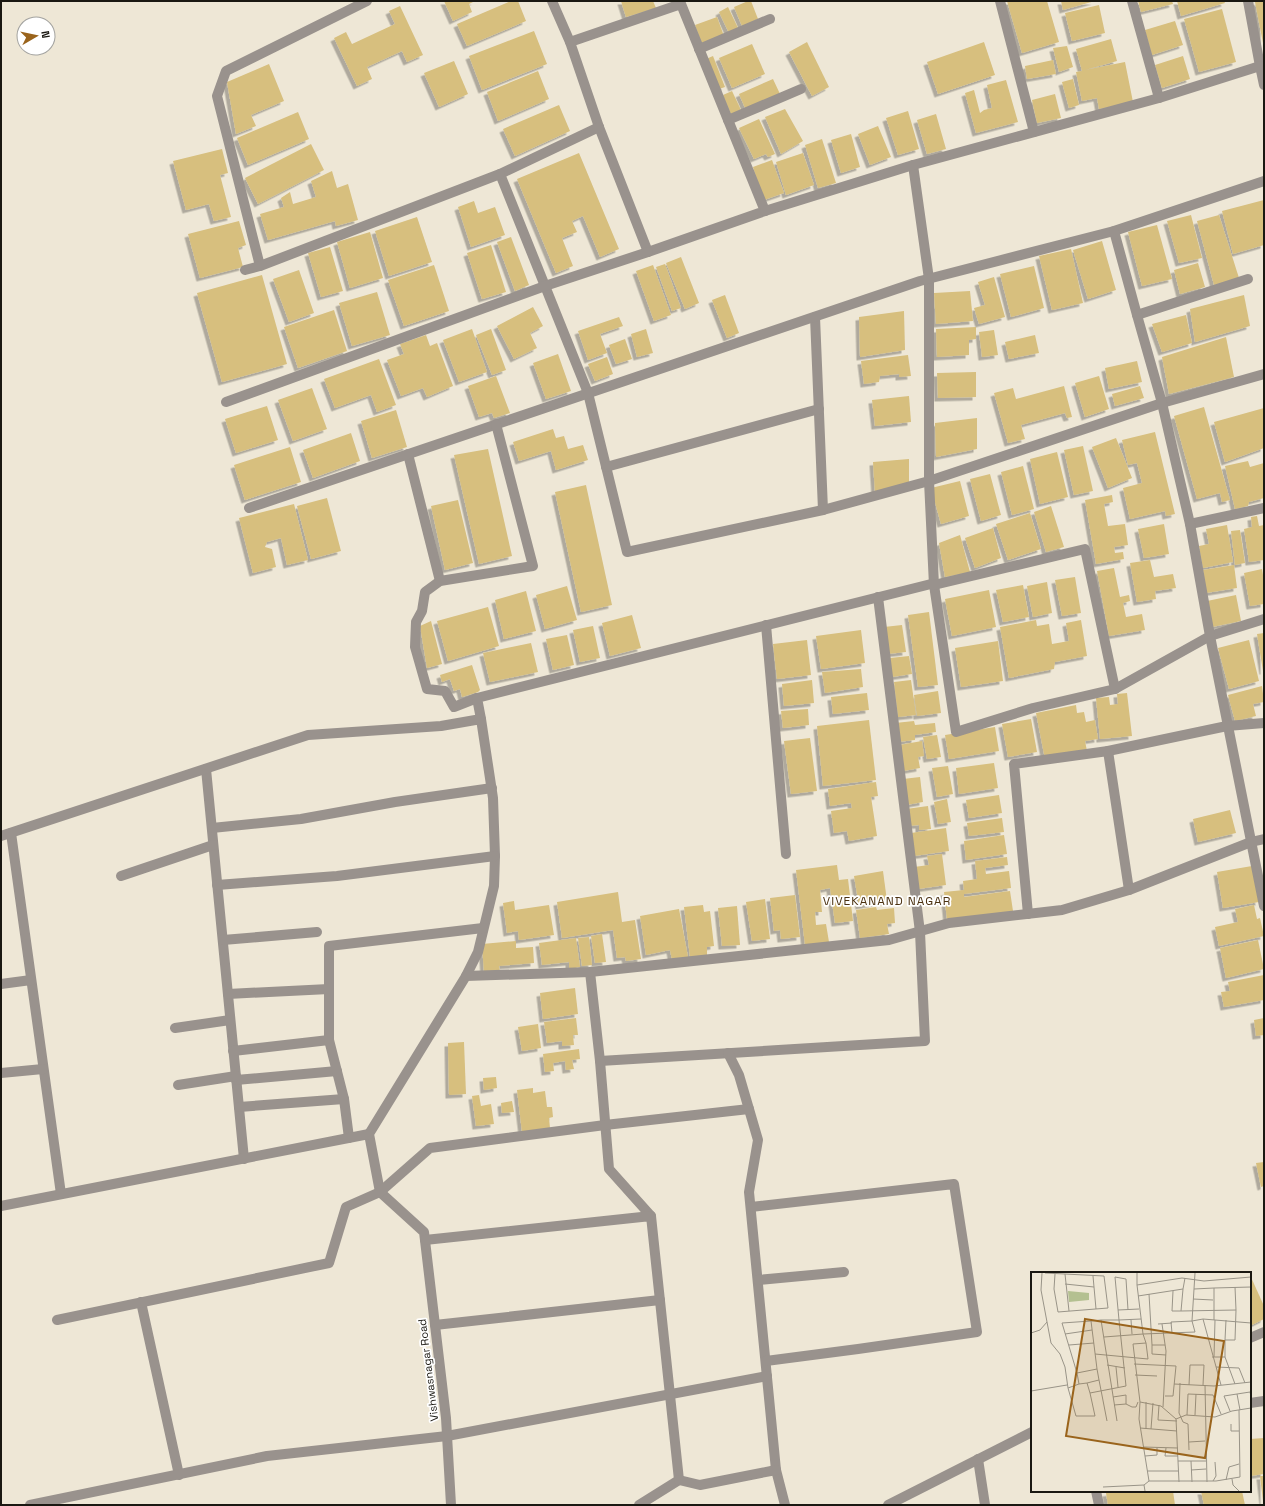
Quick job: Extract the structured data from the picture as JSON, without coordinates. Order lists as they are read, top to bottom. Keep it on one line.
{"streets":{"street":["Vishwasnagar Road"]},"districts":["VIVEKANAND NAGAR"],"north":"right"}
